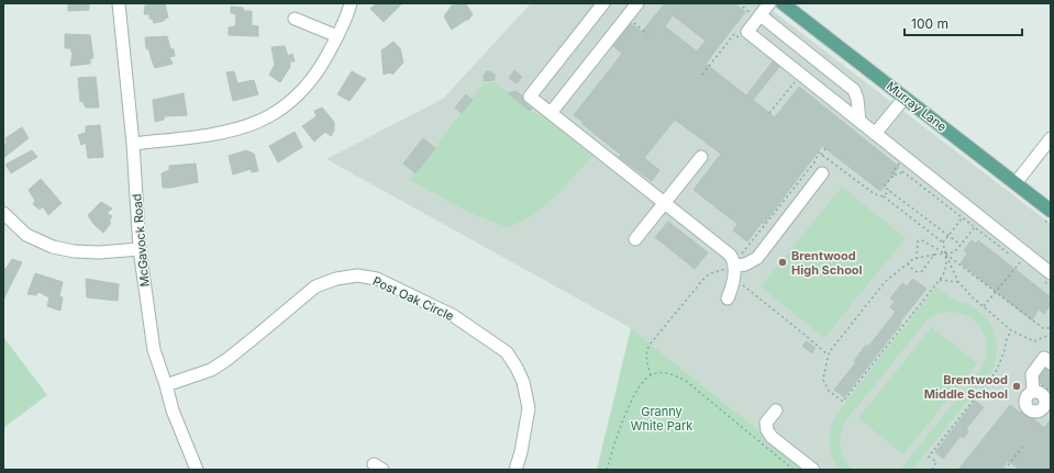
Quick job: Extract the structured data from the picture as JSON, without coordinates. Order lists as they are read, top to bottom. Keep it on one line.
{"streets":{"main road":["Murray Lane"],"street":["McGavock Road","Post Oak Circle"]},"crossings":[["McGavock Road","Post Oak Circle"]],"parks":["Granny White Park"],"places":["Brentwood High School","Brentwood Middle School"],"scale_bar":"100 m"}
